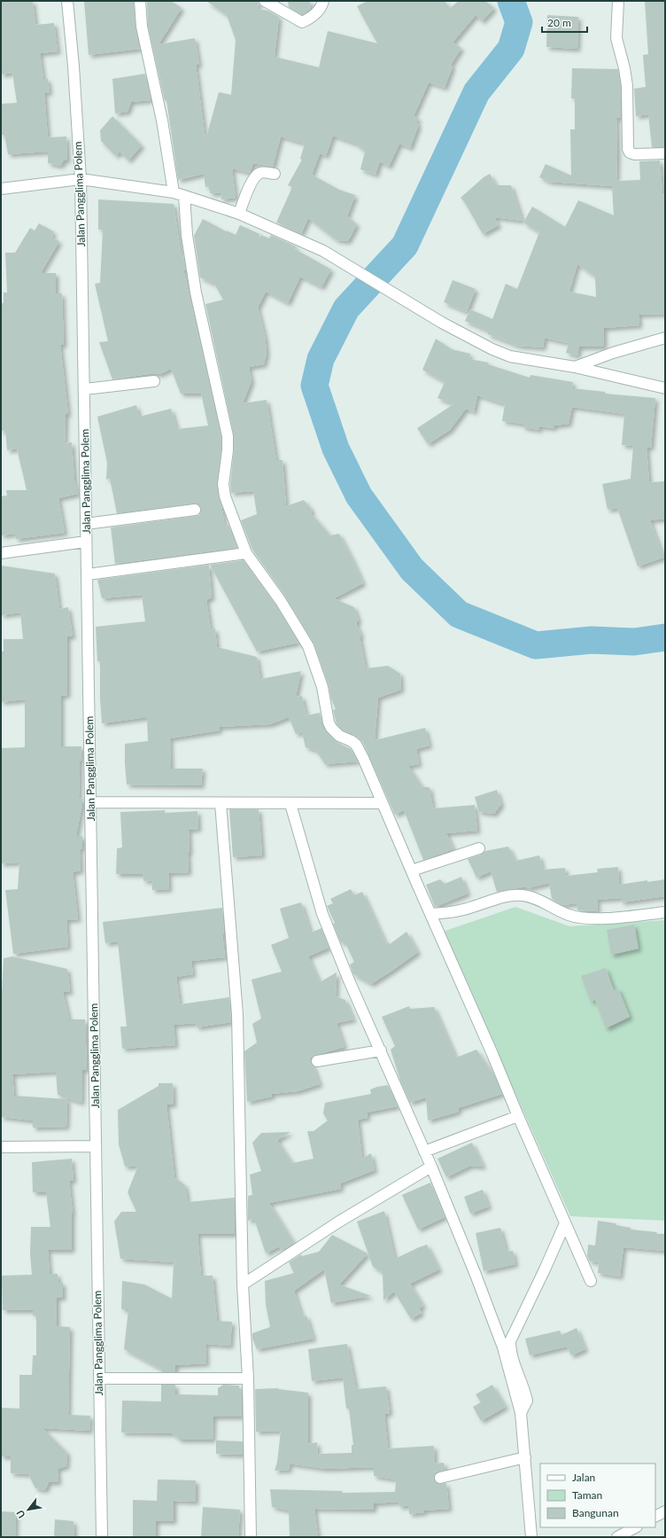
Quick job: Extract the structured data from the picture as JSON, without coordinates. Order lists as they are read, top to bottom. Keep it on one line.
{"streets":{"street":["Jalan Pangglima Polem"]},"legend":["Jalan","Taman","Bangunan"],"scale_bar":"20 m","north":"bottom left"}
